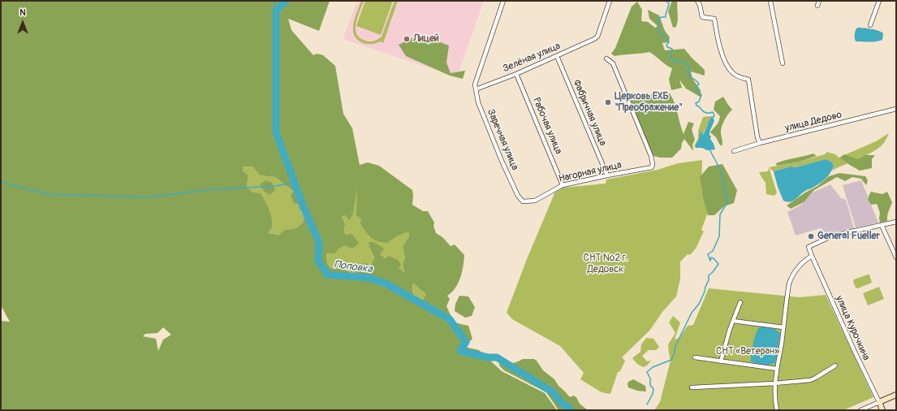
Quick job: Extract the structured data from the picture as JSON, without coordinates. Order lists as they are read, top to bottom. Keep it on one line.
{"streets":{"street":["Зелёная улица","Фабричная улица","улица Дедово","Рабочая улица","Заречная улица","Нагорная улица","улица Курочкина"]},"crossings":[["Зелёная улица","Фабричная улица"],["Зелёная улица","Рабочая улица"],["Зелёная улица","Заречная улица"],["Фабричная улица","Нагорная улица"],["Рабочая улица","Нагорная улица"],["Заречная улица","Нагорная улица"]],"water":["Поповка"],"parks":["СНТ №2 г. Дедовск","СНТ «Ветеран»"],"places":["Лицей","Церковь ЕХБ \"Преображение\"","General Fueller"],"north":"top"}
